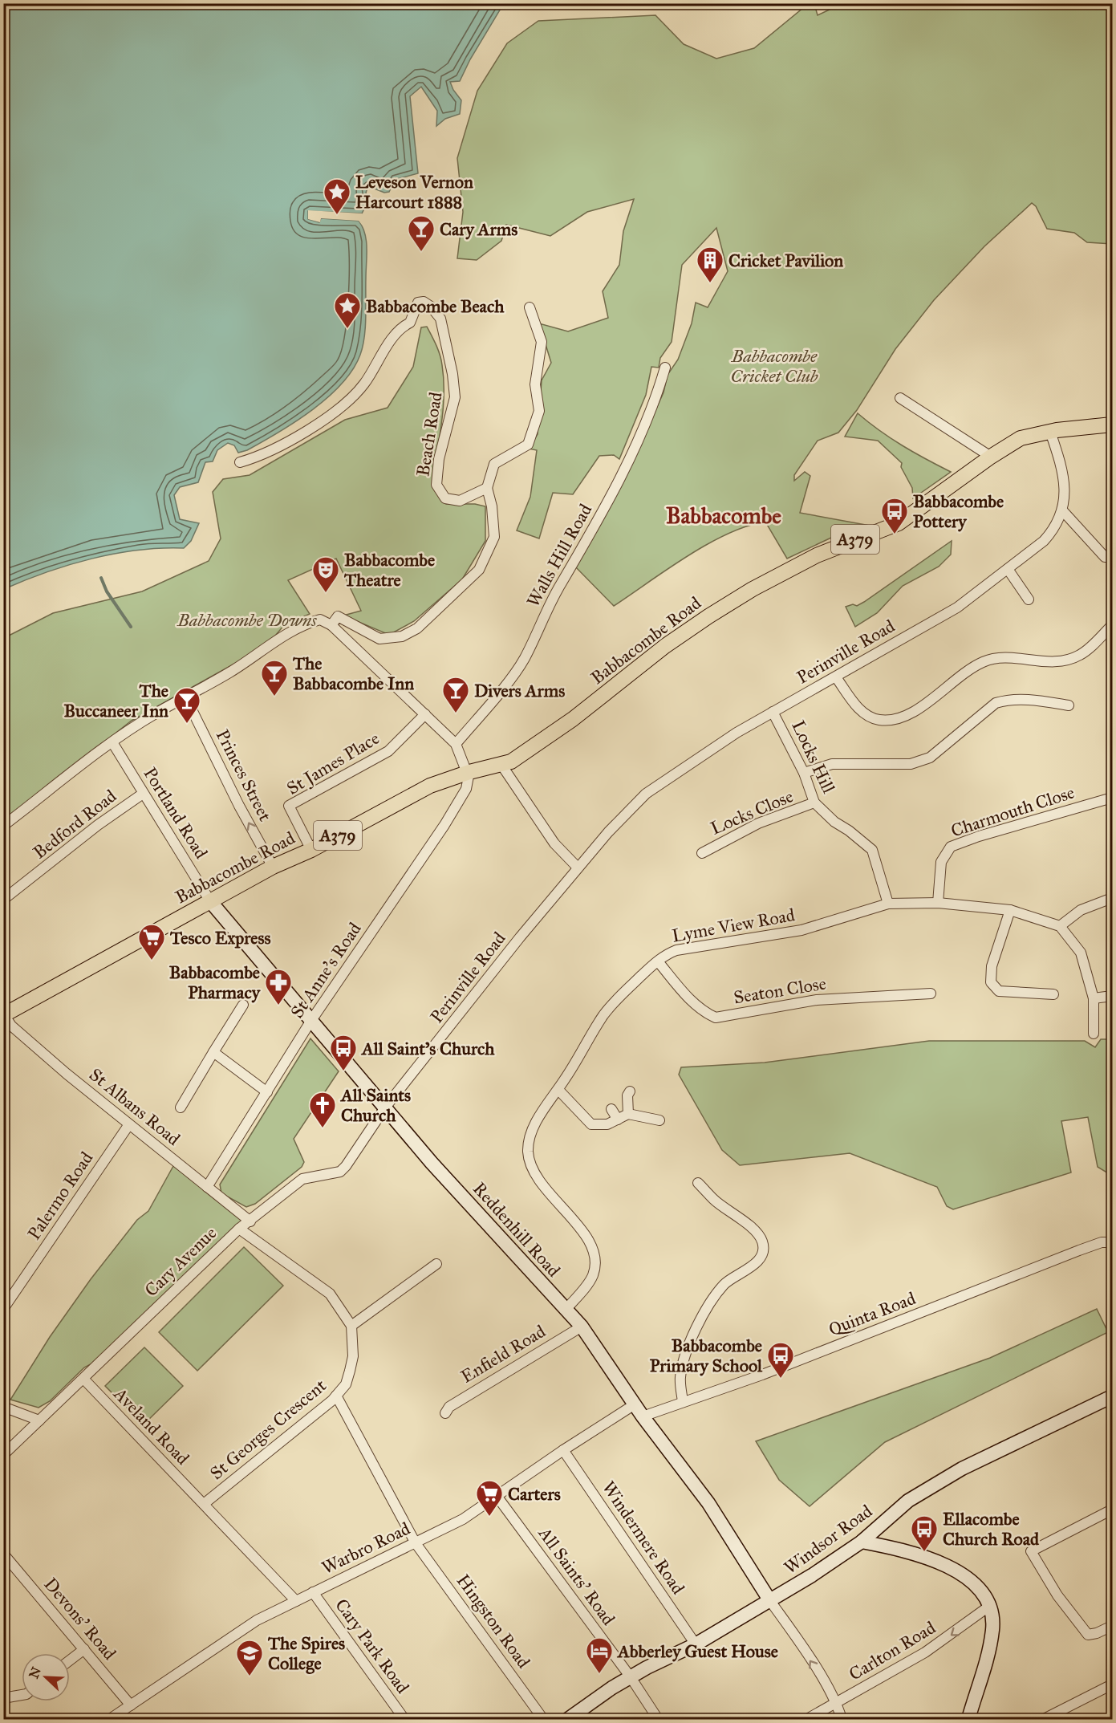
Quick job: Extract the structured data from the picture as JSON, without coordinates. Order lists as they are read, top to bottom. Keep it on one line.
{"streets":{"main road":["A379","Babbacombe Road"],"street":["Beach Road","Walls Hill Road","Perinville Road","Locks Hill","St James Place","Princes Street","Charmouth Close","Locks Close","Portland Road","Bedford Road","Lyme View Road","St Anne's Road","Seaton Close","St Albans Road","Palermo Road","Reddenhill Road","Cary Avenue","Quinta Road","Enfield Road","Aveland Road","St Georges Crescent","Windermere Road","Windsor Road","Warbro Road","All Saints' Road","Devons' Road","Hingston Road","Cary Park Road","Carlton Road"]},"crossings":[["Babbacombe Road","Perinville Road"],["Babbacombe Road","St James Place"],["Babbacombe Road","Princes Street"],["Babbacombe Road","Portland Road"],["Babbacombe Road","St Anne's Road"],["Babbacombe Road","St Albans Road"],["Babbacombe Road","Reddenhill Road"],["Perinville Road","Locks Hill"],["Perinville Road","Reddenhill Road"],["Perinville Road","Cary Avenue"],["Locks Hill","Locks Close"],["Locks Hill","Lyme View Road"],["Charmouth Close","Lyme View Road"],["Portland Road","Bedford Road"],["Portland Road","Reddenhill Road"],["Lyme View Road","Seaton Close"],["Lyme View Road","Reddenhill Road"],["St Anne's Road","St Albans Road"],["St Anne's Road","Reddenhill Road"],["St Albans Road","Palermo Road"],["St Albans Road","Cary Avenue"],["Reddenhill Road","Cary Avenue"],["Reddenhill Road","Quinta Road"],["Reddenhill Road","Enfield Road"],["Reddenhill Road","Windsor Road"],["Reddenhill Road","Warbro Road"],["Cary Avenue","Aveland Road"],["Aveland Road","St Georges Crescent"],["Aveland Road","Warbro Road"],["St Georges Crescent","Hingston Road"],["Windermere Road","Windsor Road"],["Windermere Road","Warbro Road"],["Windsor Road","All Saints' Road"],["Warbro Road","All Saints' Road"],["Warbro Road","Devons' Road"],["Warbro Road","Hingston Road"],["Warbro Road","Cary Park Road"]],"one_way":["Princes Street","Carlton Road"],"districts":["Babbacombe"],"parks":["Babbacombe Cricket Club","Babbacombe Downs"],"places":{"place":["Leveson Vernon Harcourt 1888","Babbacombe Beach"],"bar":["Cary Arms","The Babbacombe Inn","Divers Arms","The Buccaneer Inn"],"building":["Cricket Pavilion"],"bus stop":["Babbacombe Pottery","All Saint's Church","Babbacombe Primary School","Ellacombe Church Road"],"theatre":["Babbacombe Theatre"],"supermarket":["Tesco Express","Carters"],"pharmacy":["Babbacombe Pharmacy"],"church":["All Saints Church"],"hotel":["Abberley Guest House"],"school or university":["The Spires College"]},"north":"top left"}
